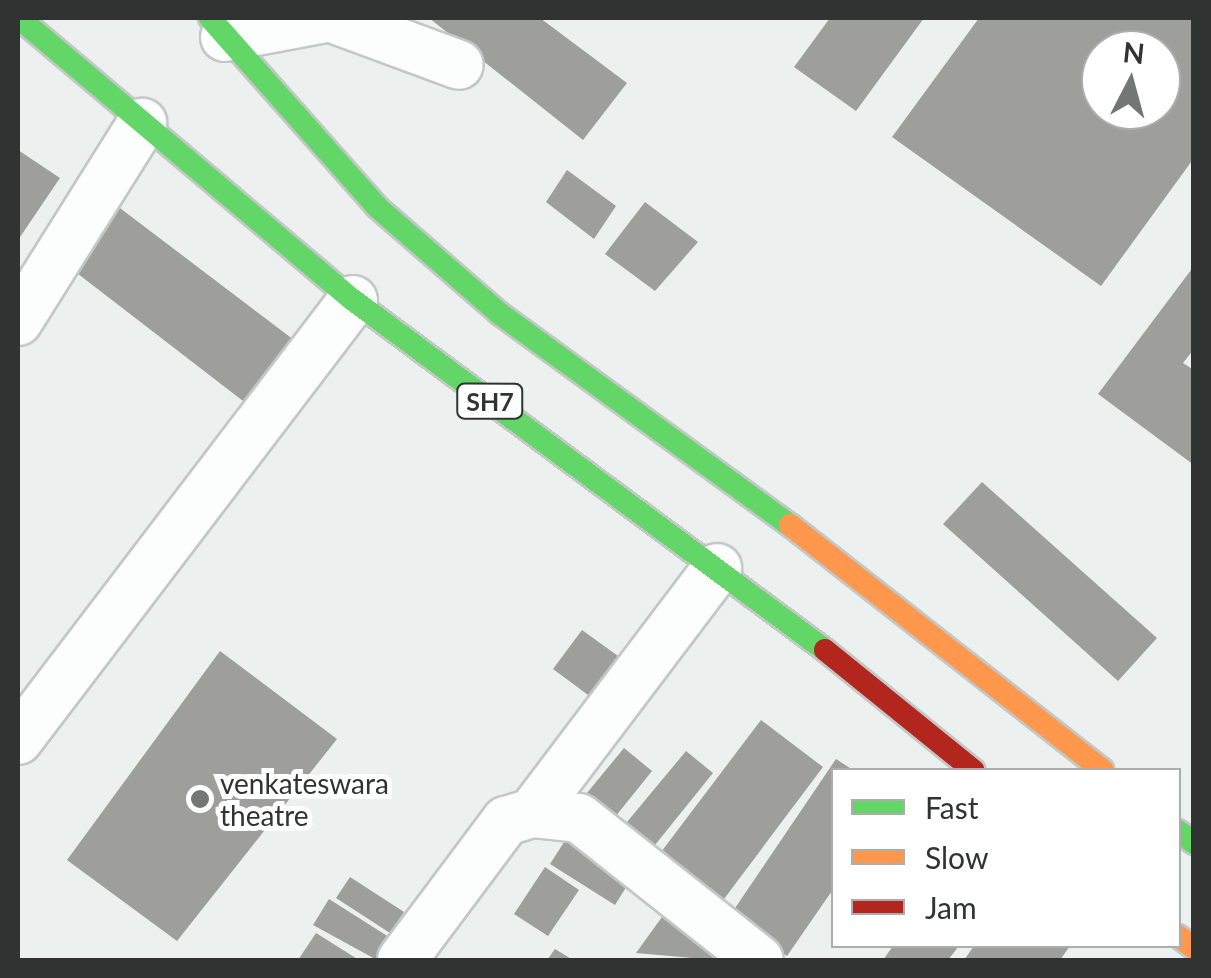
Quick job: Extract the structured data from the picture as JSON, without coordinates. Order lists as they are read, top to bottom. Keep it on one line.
{"streets":{"main road":["SH7"]},"places":["venkateswara theatre"],"legend":["Fast","Slow","Jam"],"north":"top"}
